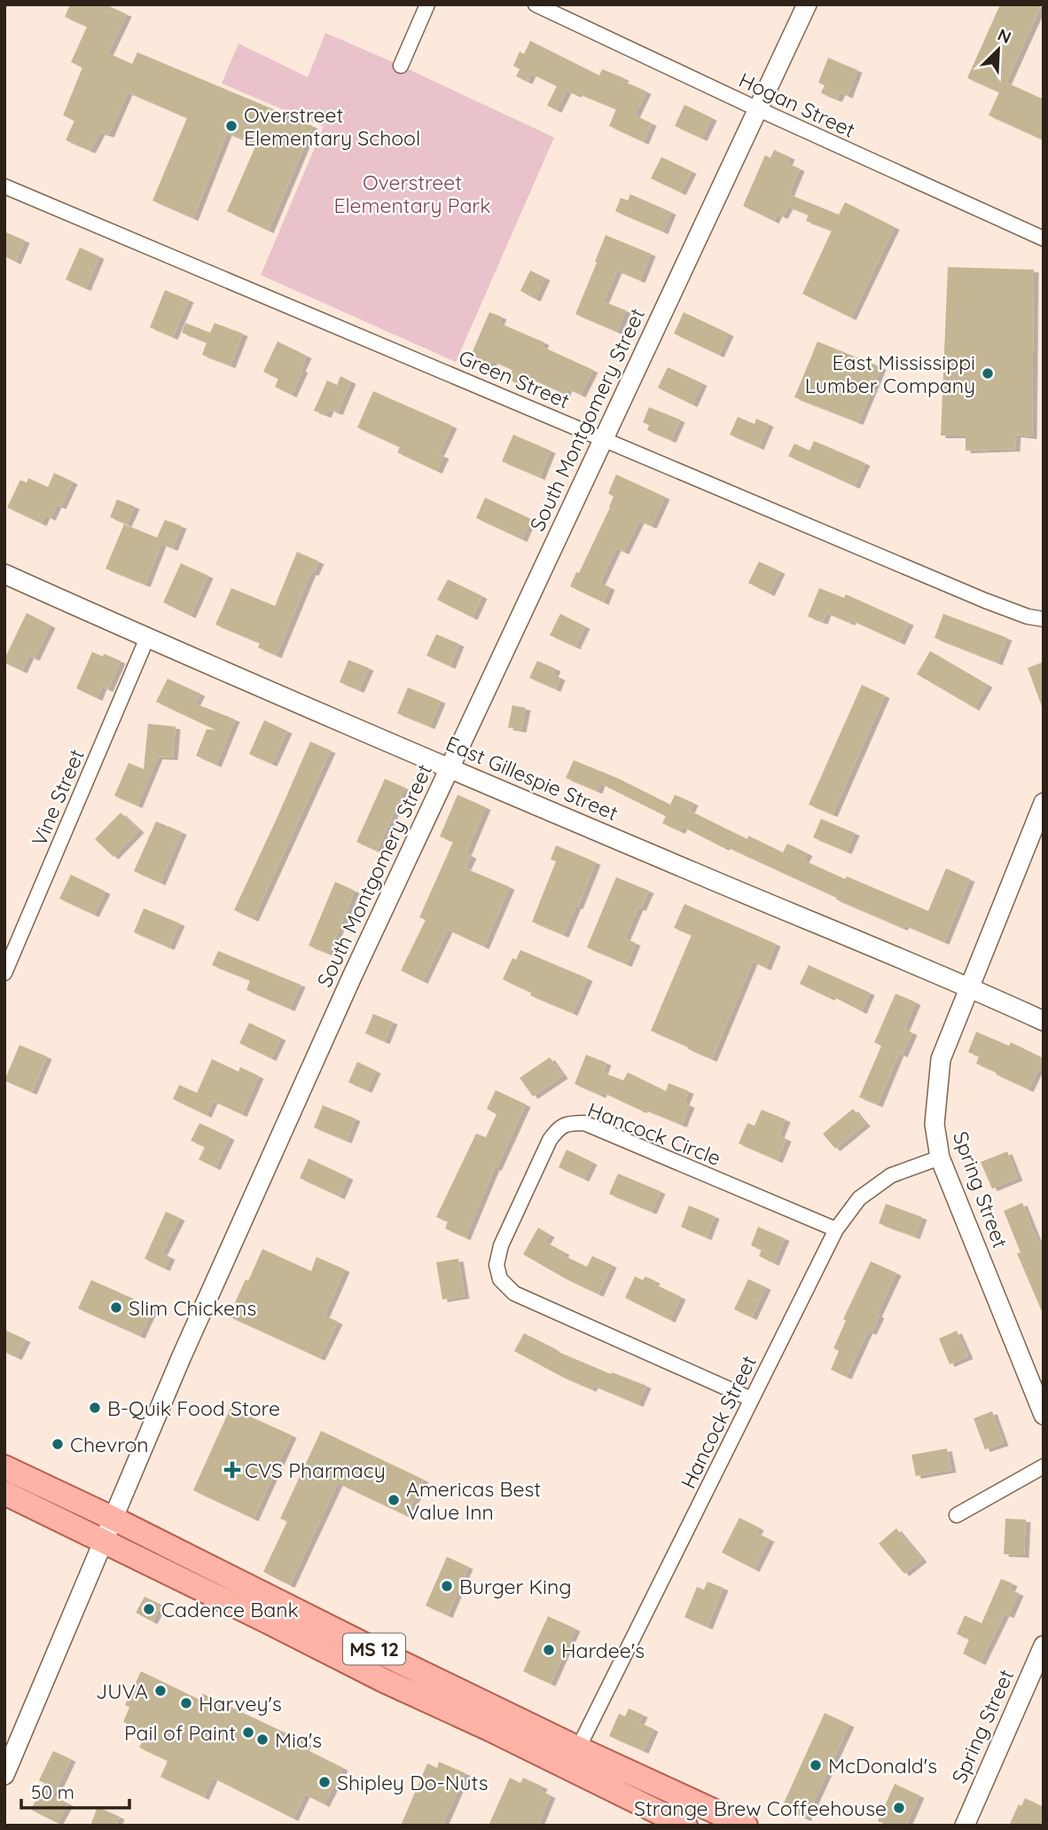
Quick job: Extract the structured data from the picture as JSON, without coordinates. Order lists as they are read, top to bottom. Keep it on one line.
{"streets":{"main road":["MS 12"],"street":["Hogan Street","Green Street","South Montgomery Street","East Gillespie Street","Vine Street","Hancock Circle","Spring Street","Hancock Street"]},"crossings":[["Hogan Street","South Montgomery Street"],["Green Street","South Montgomery Street"],["South Montgomery Street","East Gillespie Street"],["South Montgomery Street","MS 12"],["East Gillespie Street","Vine Street"],["East Gillespie Street","Spring Street"],["Hancock Circle","Hancock Street"],["Spring Street","Hancock Street"],["Hancock Street","MS 12"]],"parks":["Overstreet Elementary Park"],"places":{"other":["Overstreet Elementary School","East Mississippi Lumber Company","Slim Chickens","B-Quik Food Store","Chevron","Americas Best Value Inn","Burger King","Cadence Bank","Hardee's","JUVA","Harvey's","Pail of Paint","Mia's","McDonald's","Shipley Do-Nuts","Strange Brew Coffeehouse"],"health":["CVS Pharmacy"]},"scale_bar":"50 m","north":"top right"}
